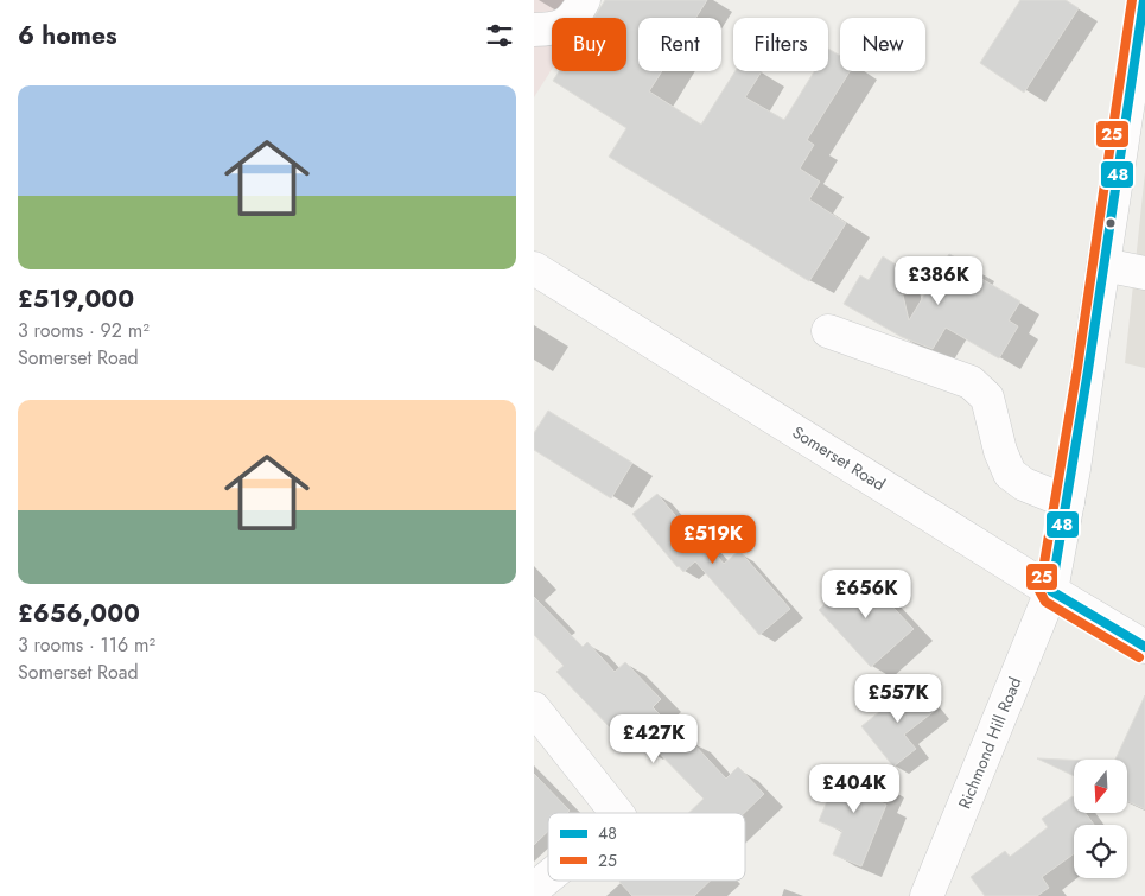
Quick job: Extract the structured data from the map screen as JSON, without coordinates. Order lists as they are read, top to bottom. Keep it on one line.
{"streets":{"street":["Somerset Road","Richmond Hill Road"]},"crossings":[["Somerset Road","Richmond Hill Road"]],"lines":["transit line 48","transit line 25"],"legend":["48","25"],"north":"bottom","page":{"heading":"6 homes","chip":["Buy","Rent","Filters","New"],"list":[{"name":"£519,000","note":"3 rooms · 92 m² · Somerset Road"},{"name":"£656,000","note":"3 rooms · 116 m² · Somerset Road"}],"price":["£386K","£519K","£656K","£557K","£427K","£404K"]}}
